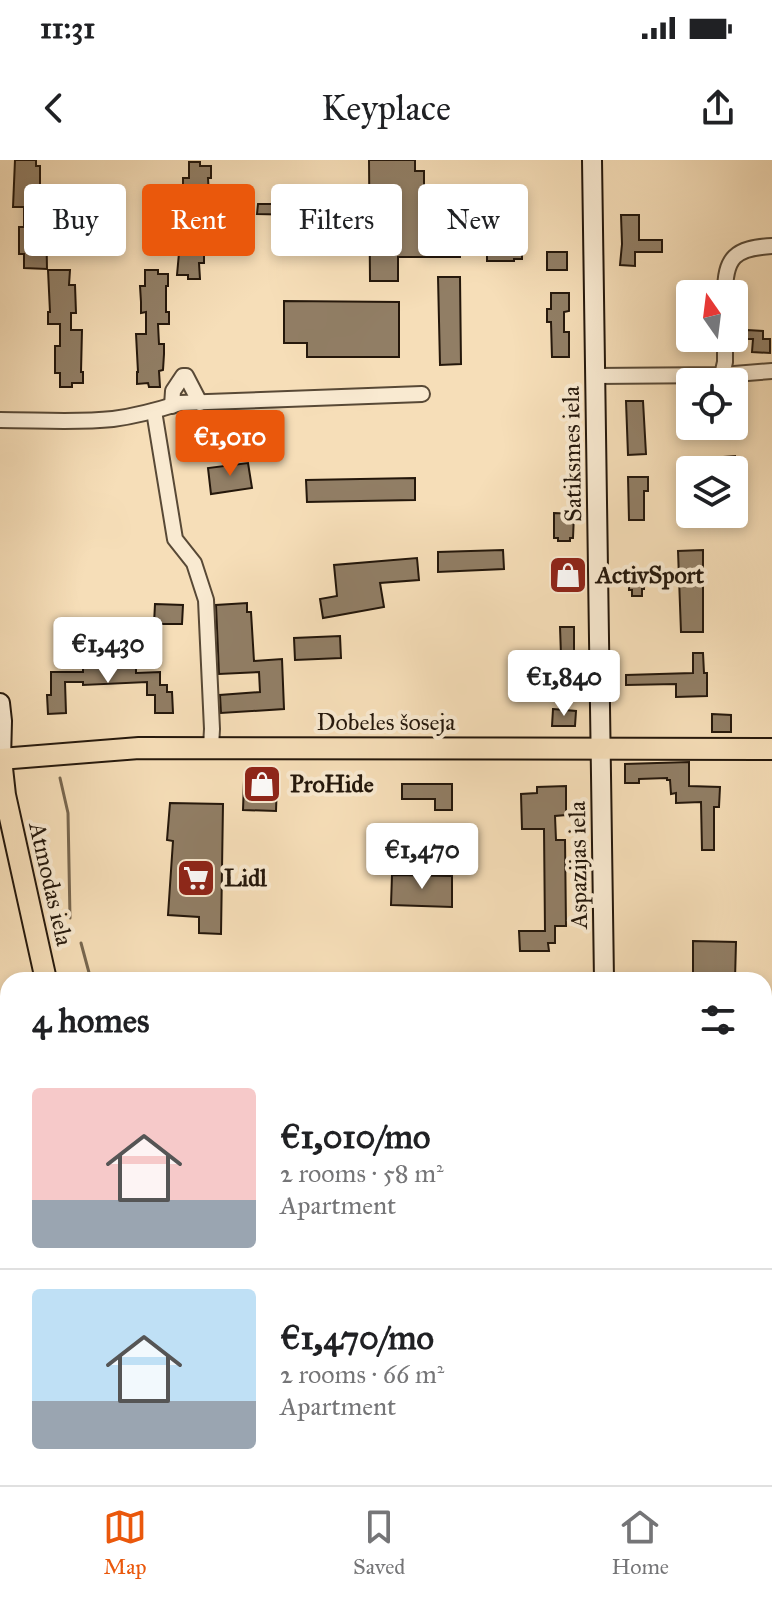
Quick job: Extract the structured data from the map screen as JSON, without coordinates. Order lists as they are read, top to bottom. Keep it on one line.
{"streets":{"main road":["Dobeles šoseja","Atmodas iela"],"street":["Satiksmes iela","Aspazijas iela"]},"crossings":[["Satiksmes iela","Dobeles šoseja"],["Satiksmes iela","Aspazijas iela"],["Dobeles šoseja","Aspazijas iela"],["Dobeles šoseja","Atmodas iela"]],"places":{"shop":["ActivSport","ProHide"],"supermarket":["Lidl"]},"north":"top","page":{"status":"11:31","header":"Keyplace","chip":["Buy","Rent","Filters","New"],"price":["€1,010","€1,430","€1,840","€1,470"],"heading":"4 homes","list":[{"name":"€1,010/mo","note":"2 rooms · 58 m² · Apartment"},{"name":"€1,470/mo","note":"2 rooms · 66 m² · Apartment"}],"tabs":["Map","Saved","Home"]}}
